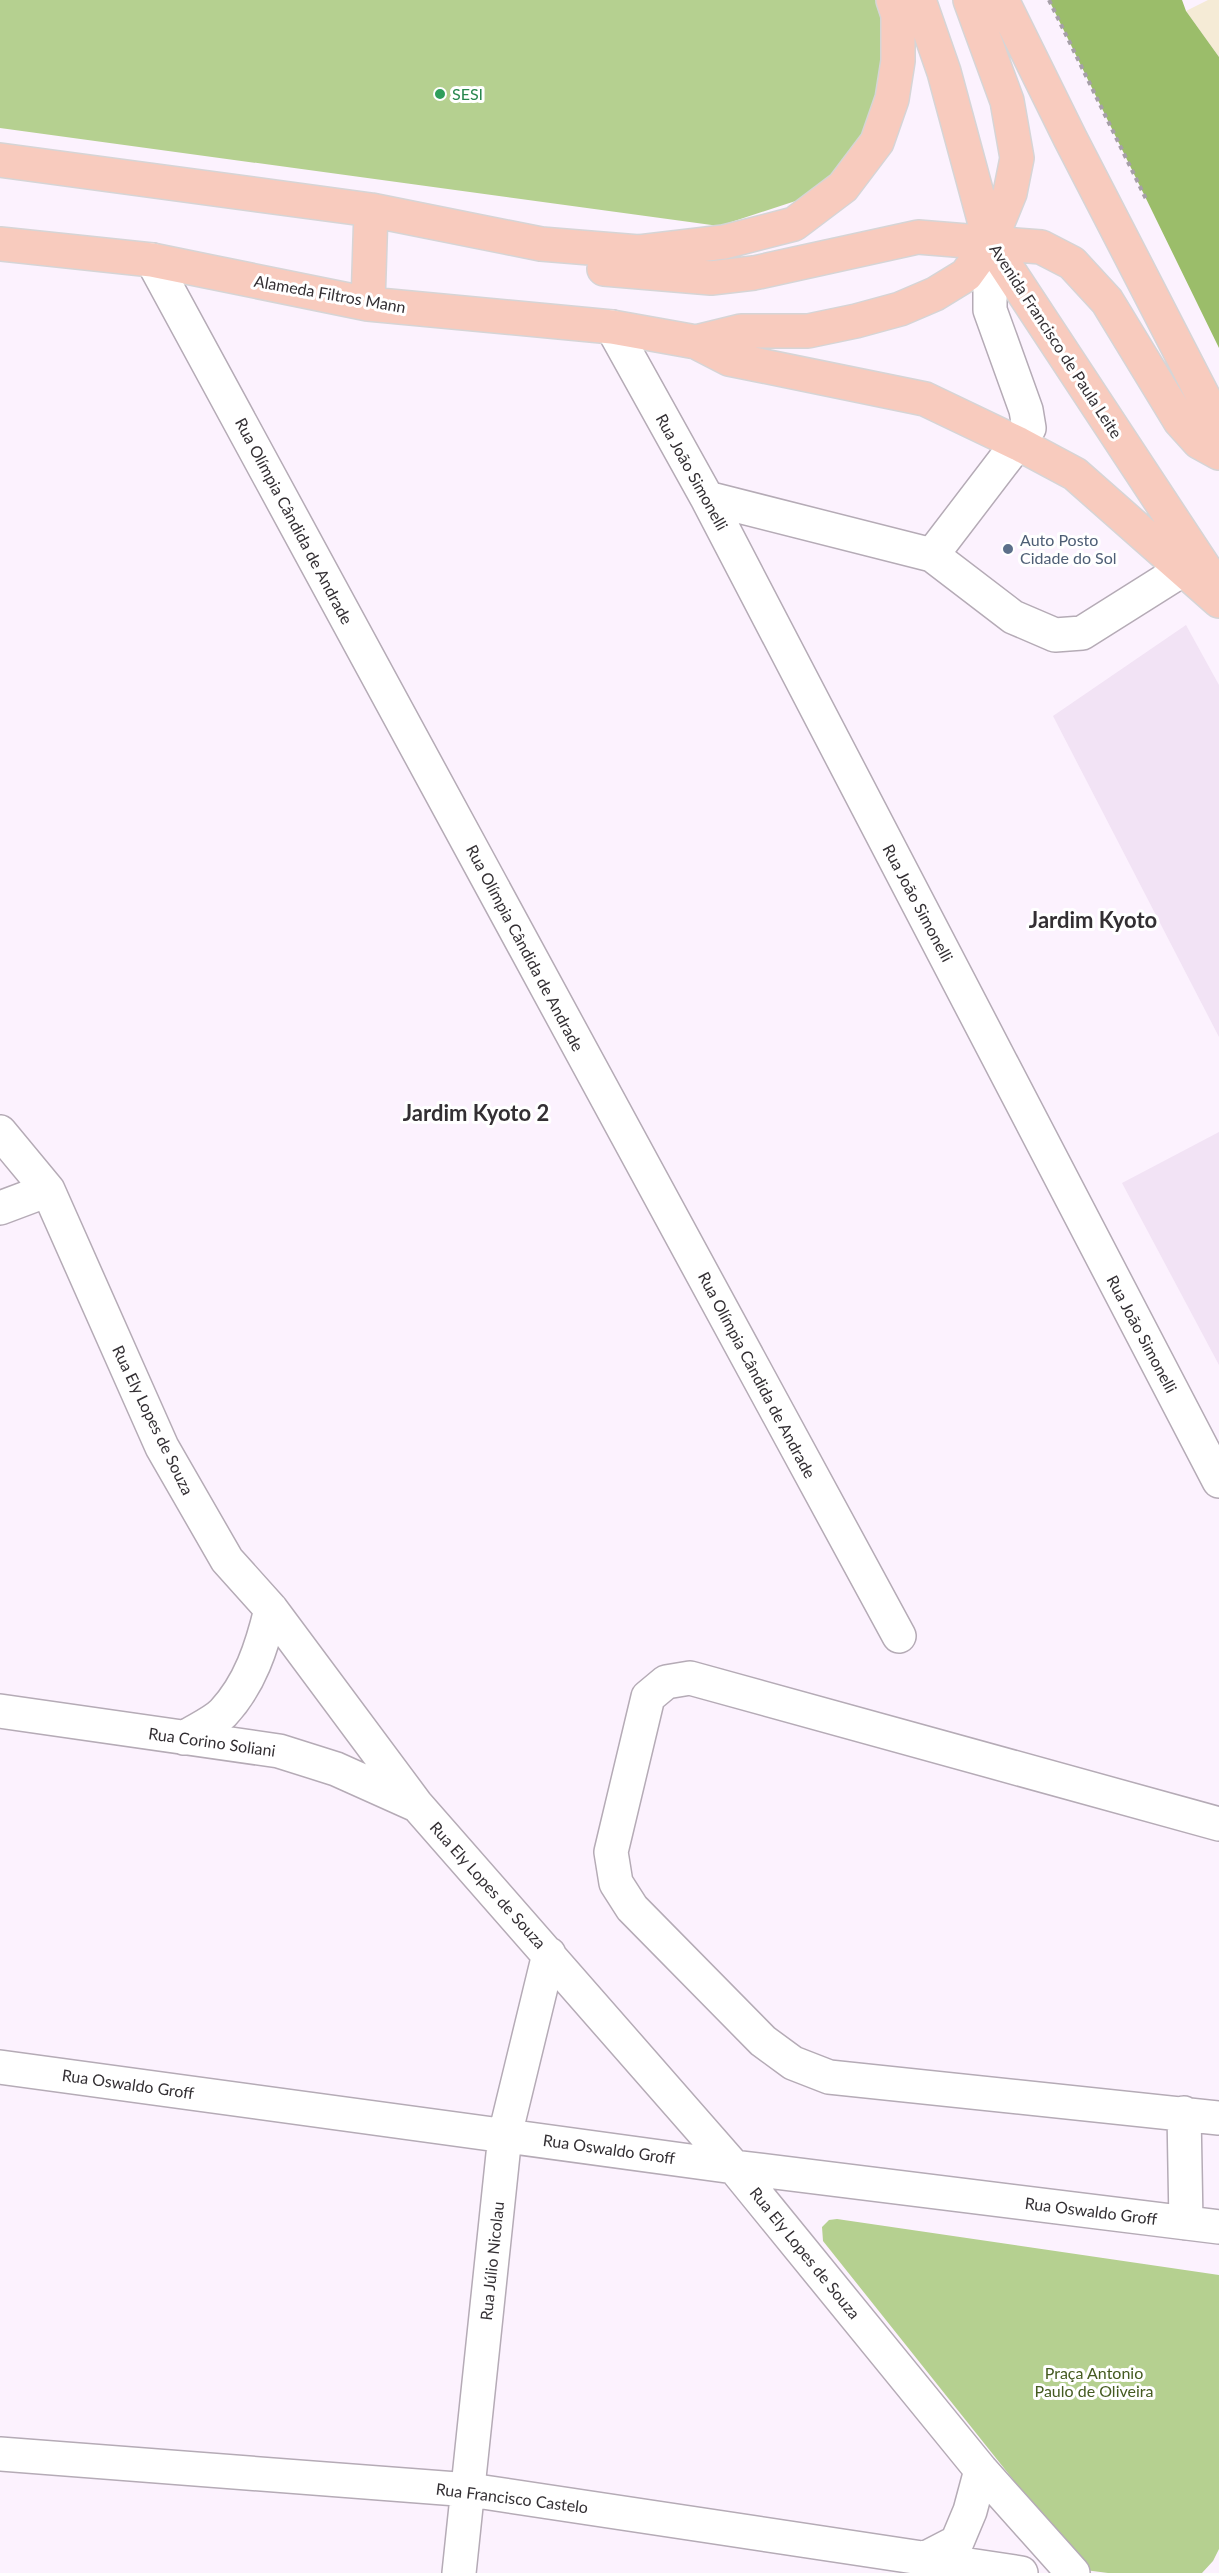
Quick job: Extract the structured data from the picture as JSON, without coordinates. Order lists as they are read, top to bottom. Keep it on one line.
{"streets":{"main road":["Alameda Filtros Mann","Avenida Francisco de Paula Leite"],"street":["Rua João Simonelli","Rua Olímpia Cândida de Andrade","Rua Ely Lopes de Souza","Rua Corino Soliani","Rua Oswaldo Groff","Rua Júlio Nicolau","Rua Francisco Castelo"]},"crossings":[["Alameda Filtros Mann","Rua João Simonelli"],["Alameda Filtros Mann","Rua Olímpia Cândida de Andrade"],["Rua Ely Lopes de Souza","Rua Corino Soliani"],["Rua Ely Lopes de Souza","Rua Oswaldo Groff"],["Rua Ely Lopes de Souza","Rua Júlio Nicolau"],["Rua Oswaldo Groff","Rua Júlio Nicolau"],["Rua Júlio Nicolau","Rua Francisco Castelo"]],"districts":["Jardim Kyoto","Jardim Kyoto 2"],"parks":["Praça Antonio Paulo de Oliveira"],"places":["SESI","Auto Posto Cidade do Sol"]}
